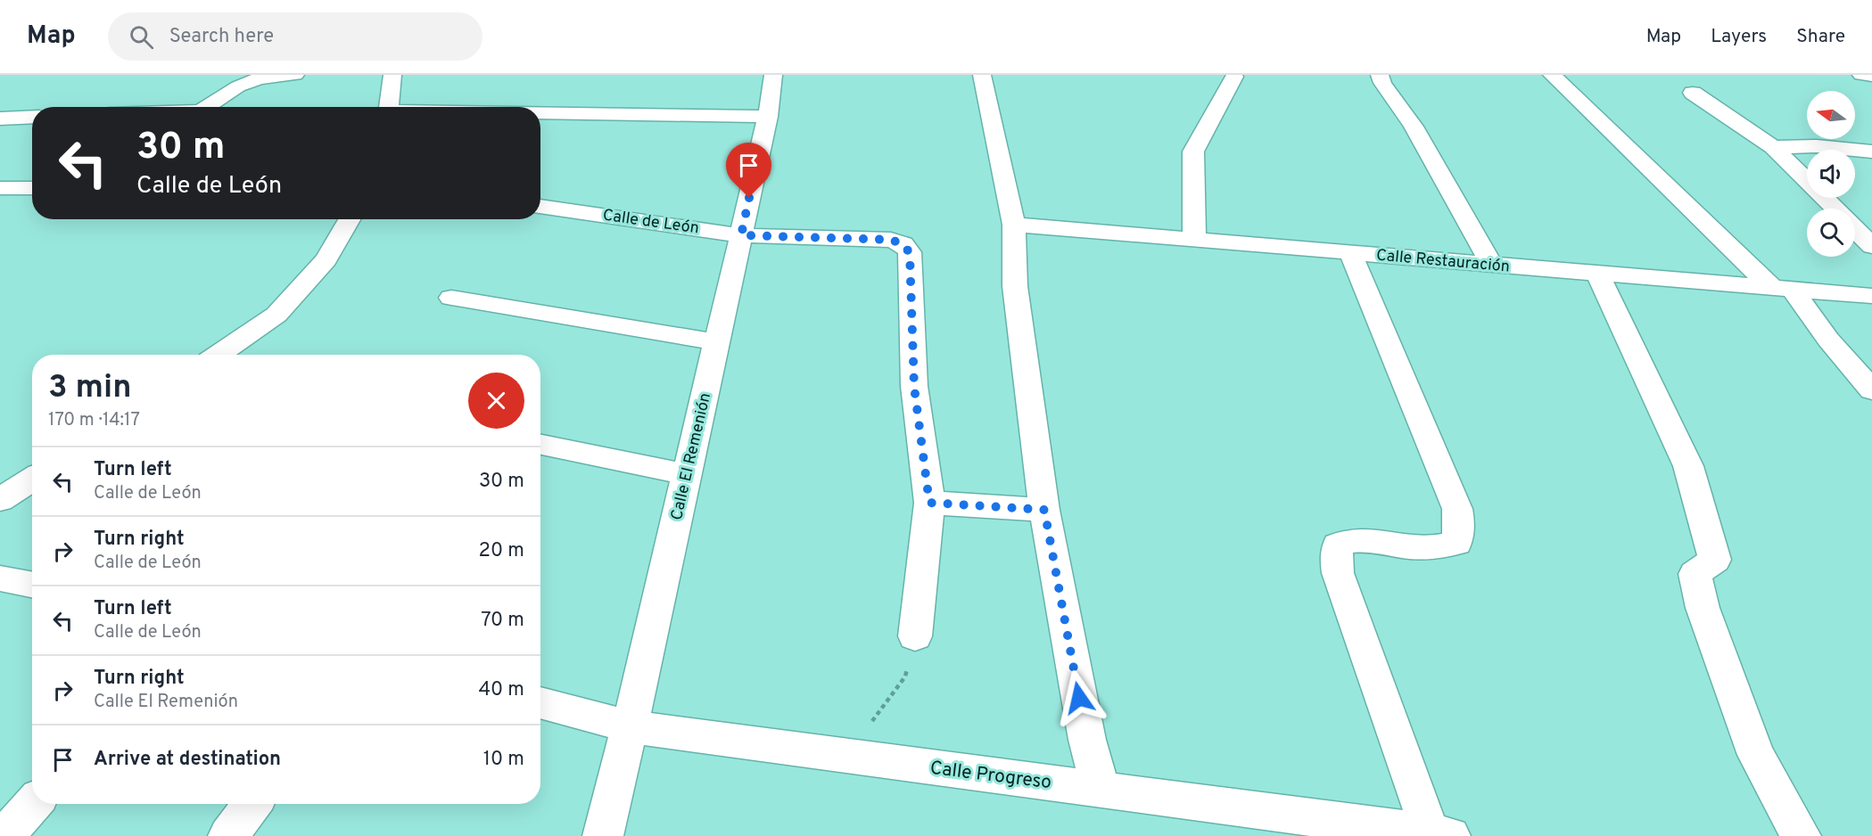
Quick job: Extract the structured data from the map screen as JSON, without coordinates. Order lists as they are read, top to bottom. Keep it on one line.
{"streets":{"street":["Calle de León","Calle Restauración","Calle El Remenión","Calle Progreso"]},"crossings":[["Calle de León","Calle El Remenión"],["Calle El Remenión","Calle Progreso"]],"north":"left","page":{"header":"Map","search":"Search here","nav":["Map","Layers","Share"],"turn":["30 m","Calle de León"],"heading":["3 min","170 m · 14:17"],"list":[{"name":"Turn left","note":"Calle de León","value":"30 m"},{"name":"Turn right","note":"Calle de León","value":"20 m"},{"name":"Turn left","note":"Calle de León","value":"70 m"},{"name":"Turn right","note":"Calle El Remenión","value":"40 m"},{"name":"Arrive at destination","value":"10 m"}]}}
